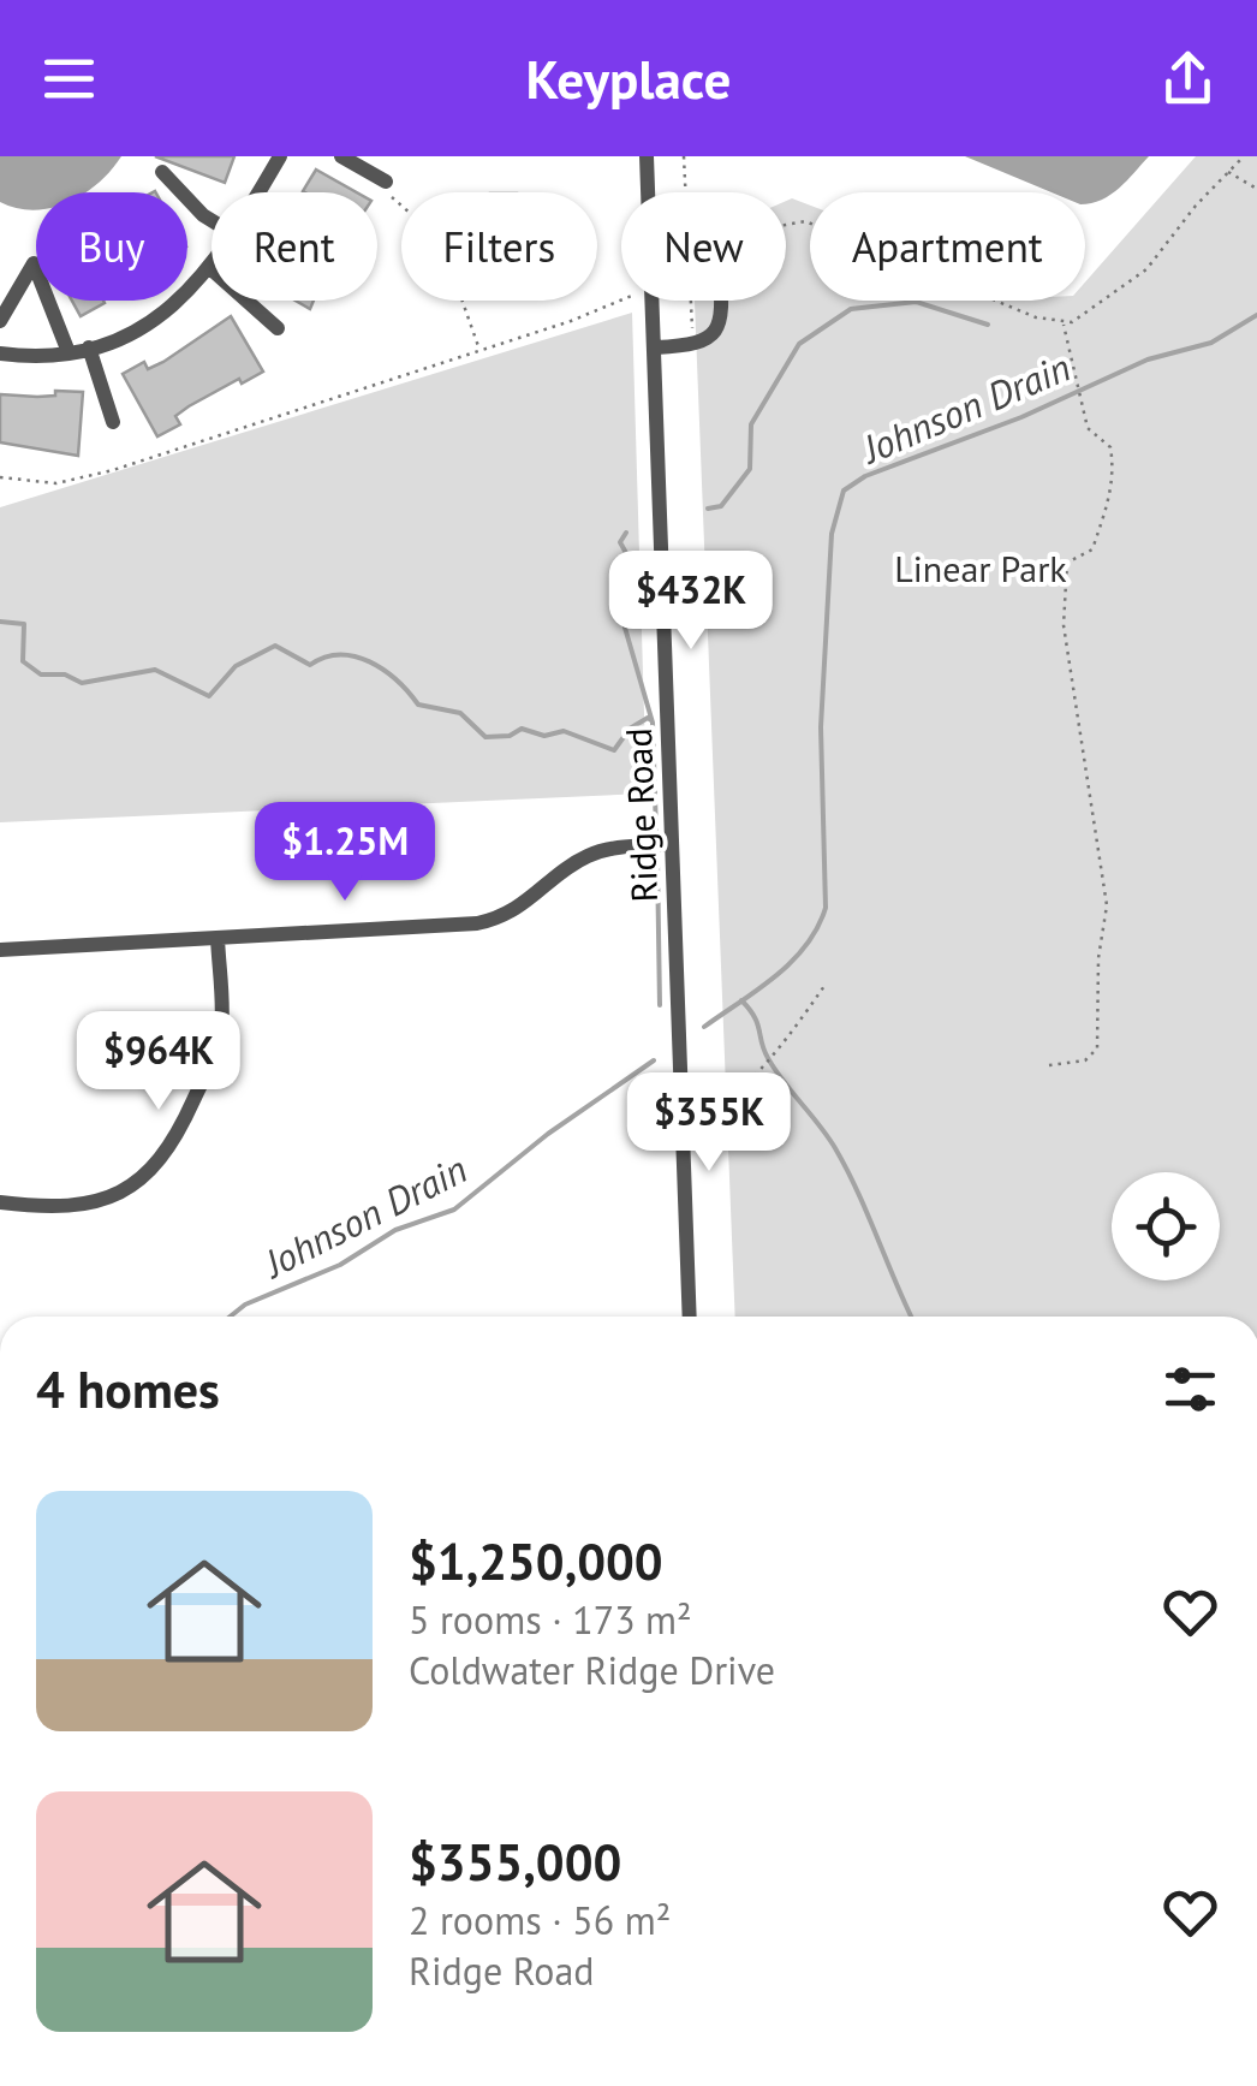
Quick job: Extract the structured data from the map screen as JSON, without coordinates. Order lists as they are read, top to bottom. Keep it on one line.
{"streets":{"street":["Ridge Road"]},"water":["Johnson Drain"],"parks":["Linear Park"],"page":{"header":"Keyplace","chip":["Buy","Rent","Filters","New","Apartment"],"price":["$432K","$1.25M","$964K","$355K"],"heading":"4 homes","list":[{"name":"$1,250,000","note":"5 rooms · 173 m² · Coldwater Ridge Drive"},{"name":"$355,000","note":"2 rooms · 56 m² · Ridge Road"}]}}
